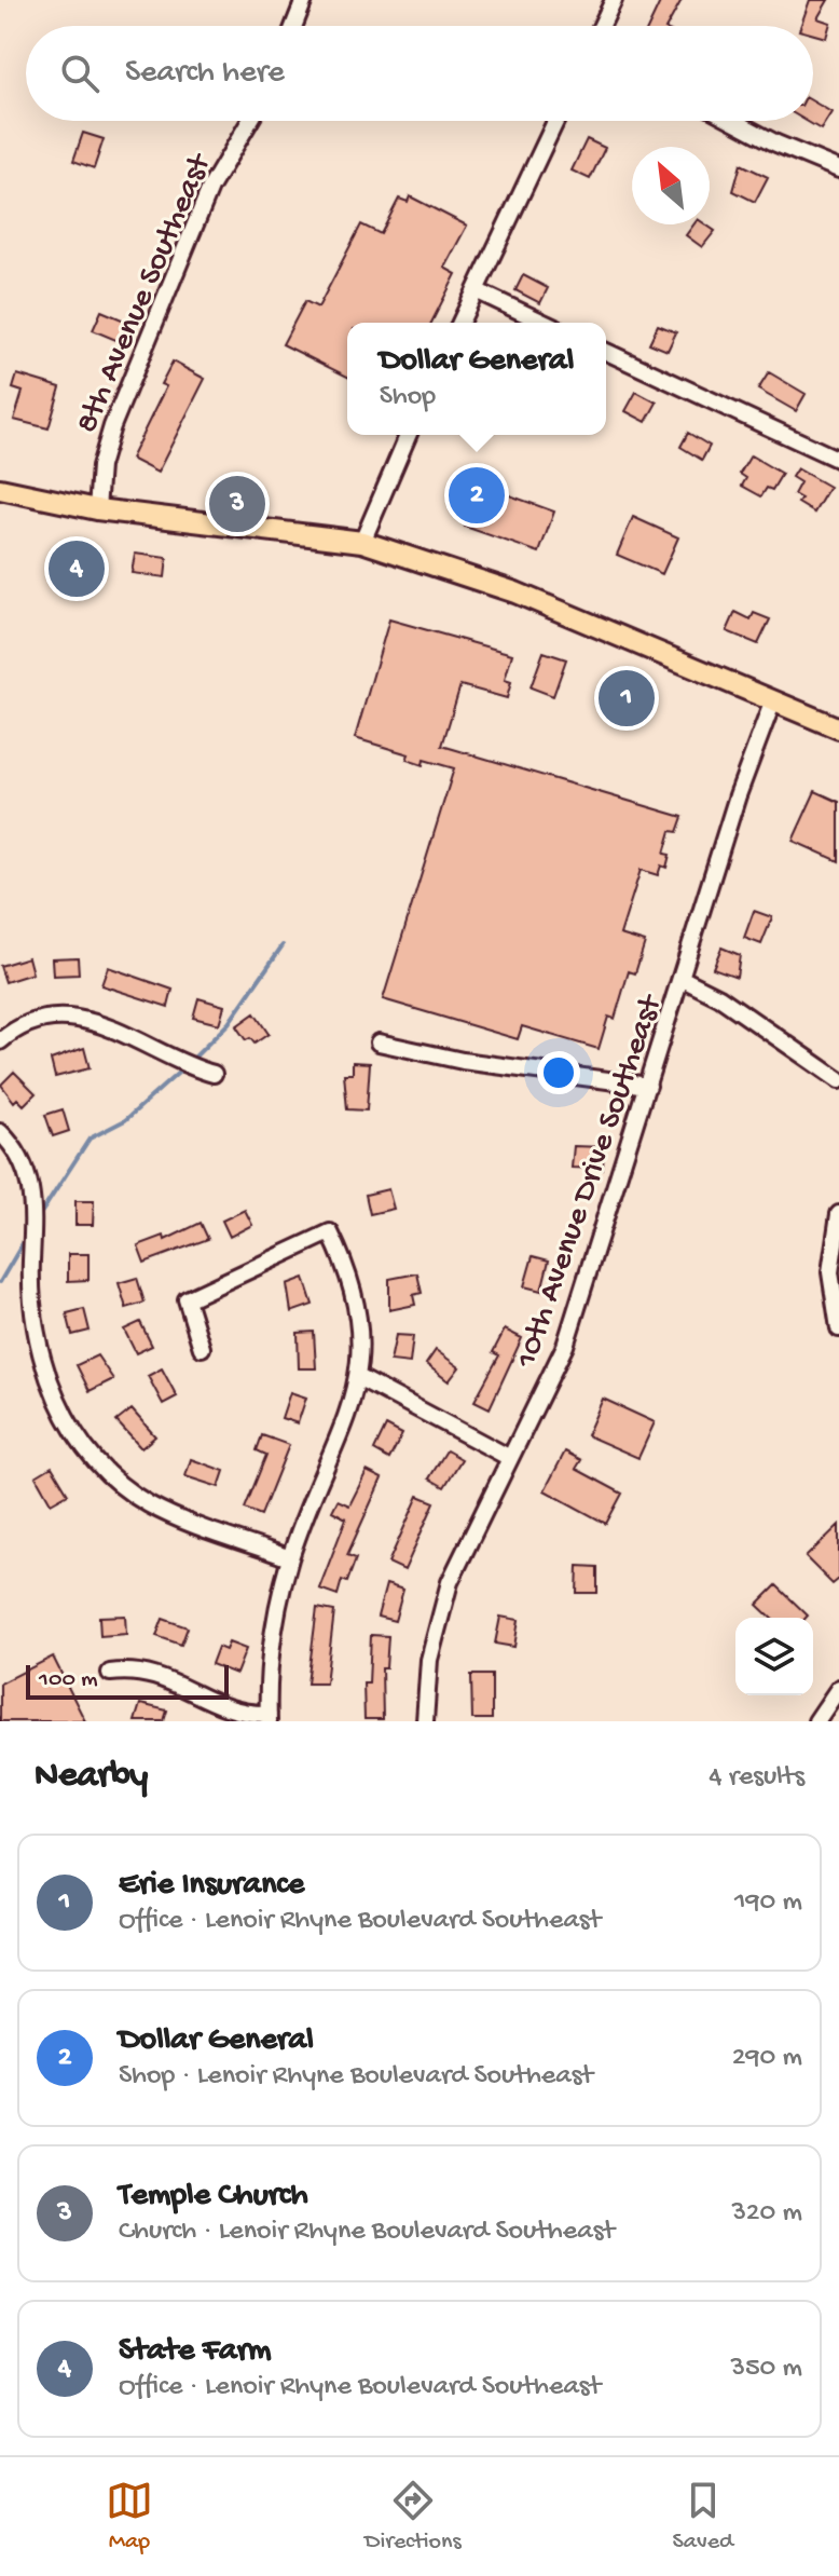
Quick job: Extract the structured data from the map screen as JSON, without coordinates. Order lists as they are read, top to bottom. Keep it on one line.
{"streets":{"street":["8th Avenue Southeast","10th Avenue Drive Southeast"]},"scale_bar":"100 m","north":"top left","page":{"search":"Search here","popup":["Dollar General","Shop"],"pins":["2","3","4","1"],"scale":"100 m","heading":["Nearby","4 results"],"list":[{"mark":"1","name":"Erie Insurance","note":"Office · Lenoir Rhyne Boulevard Southeast","value":"190 m"},{"mark":"2","name":"Dollar General","note":"Shop · Lenoir Rhyne Boulevard Southeast","value":"290 m"},{"mark":"3","name":"Temple Church","note":"Church · Lenoir Rhyne Boulevard Southeast","value":"320 m"},{"mark":"4","name":"State Farm","note":"Office · Lenoir Rhyne Boulevard Southeast","value":"350 m"}],"nav":["Map","Directions","Saved"]}}
